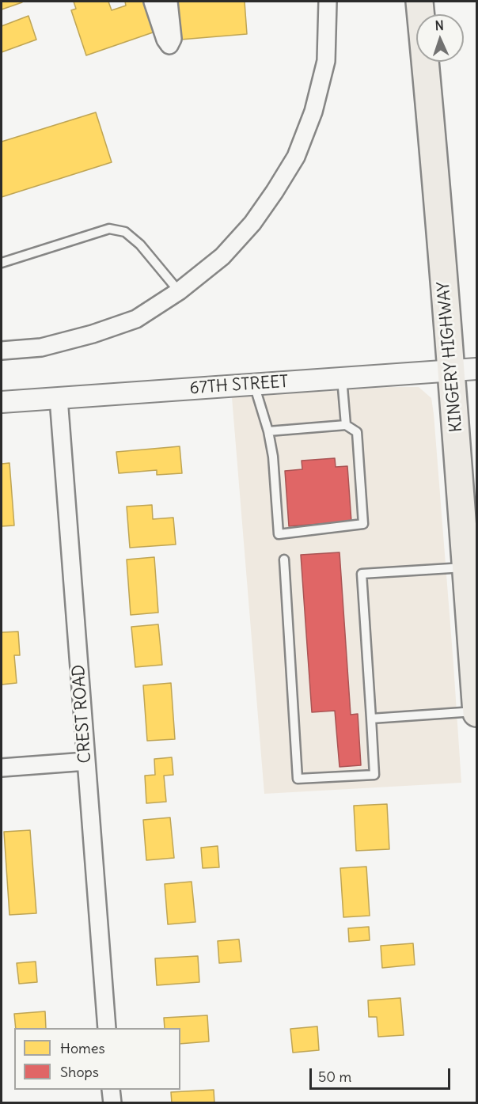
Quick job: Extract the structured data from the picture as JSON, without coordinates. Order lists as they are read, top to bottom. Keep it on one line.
{"streets":{"highway":["KINGERY HIGHWAY"],"street":["67TH STREET","CREST ROAD"]},"crossings":[["KINGERY HIGHWAY","67TH STREET"],["67TH STREET","CREST ROAD"]],"legend":["Homes","Shops"],"scale_bar":"50 m","north":"top"}
